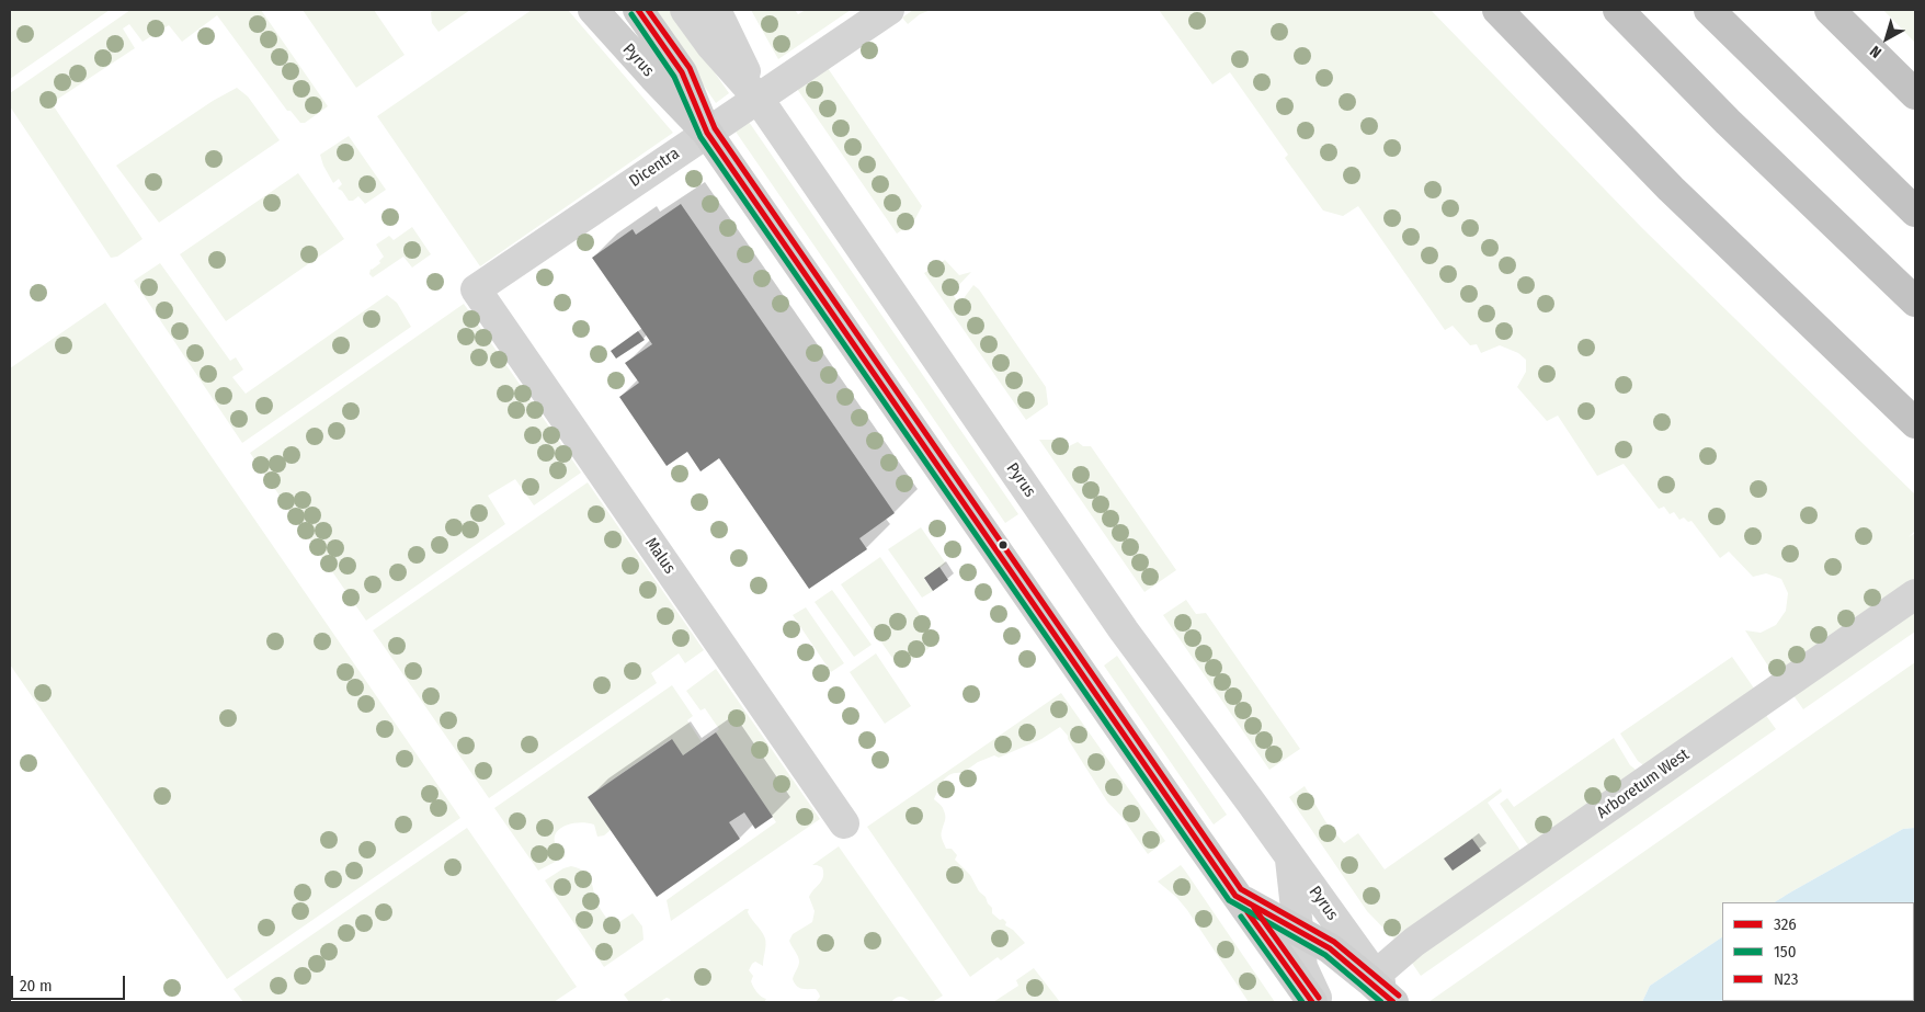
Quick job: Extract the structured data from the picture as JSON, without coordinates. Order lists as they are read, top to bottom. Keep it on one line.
{"streets":{"street":["Pyrus","Dicentra","Malus","Arboretum West"]},"crossings":[["Pyrus","Dicentra"],["Pyrus","Arboretum West"],["Dicentra","Malus"]],"lines":["transit line 326","transit line N23","transit line 150"],"legend":["326","150","N23"],"scale_bar":"20 m","north":"bottom left"}
